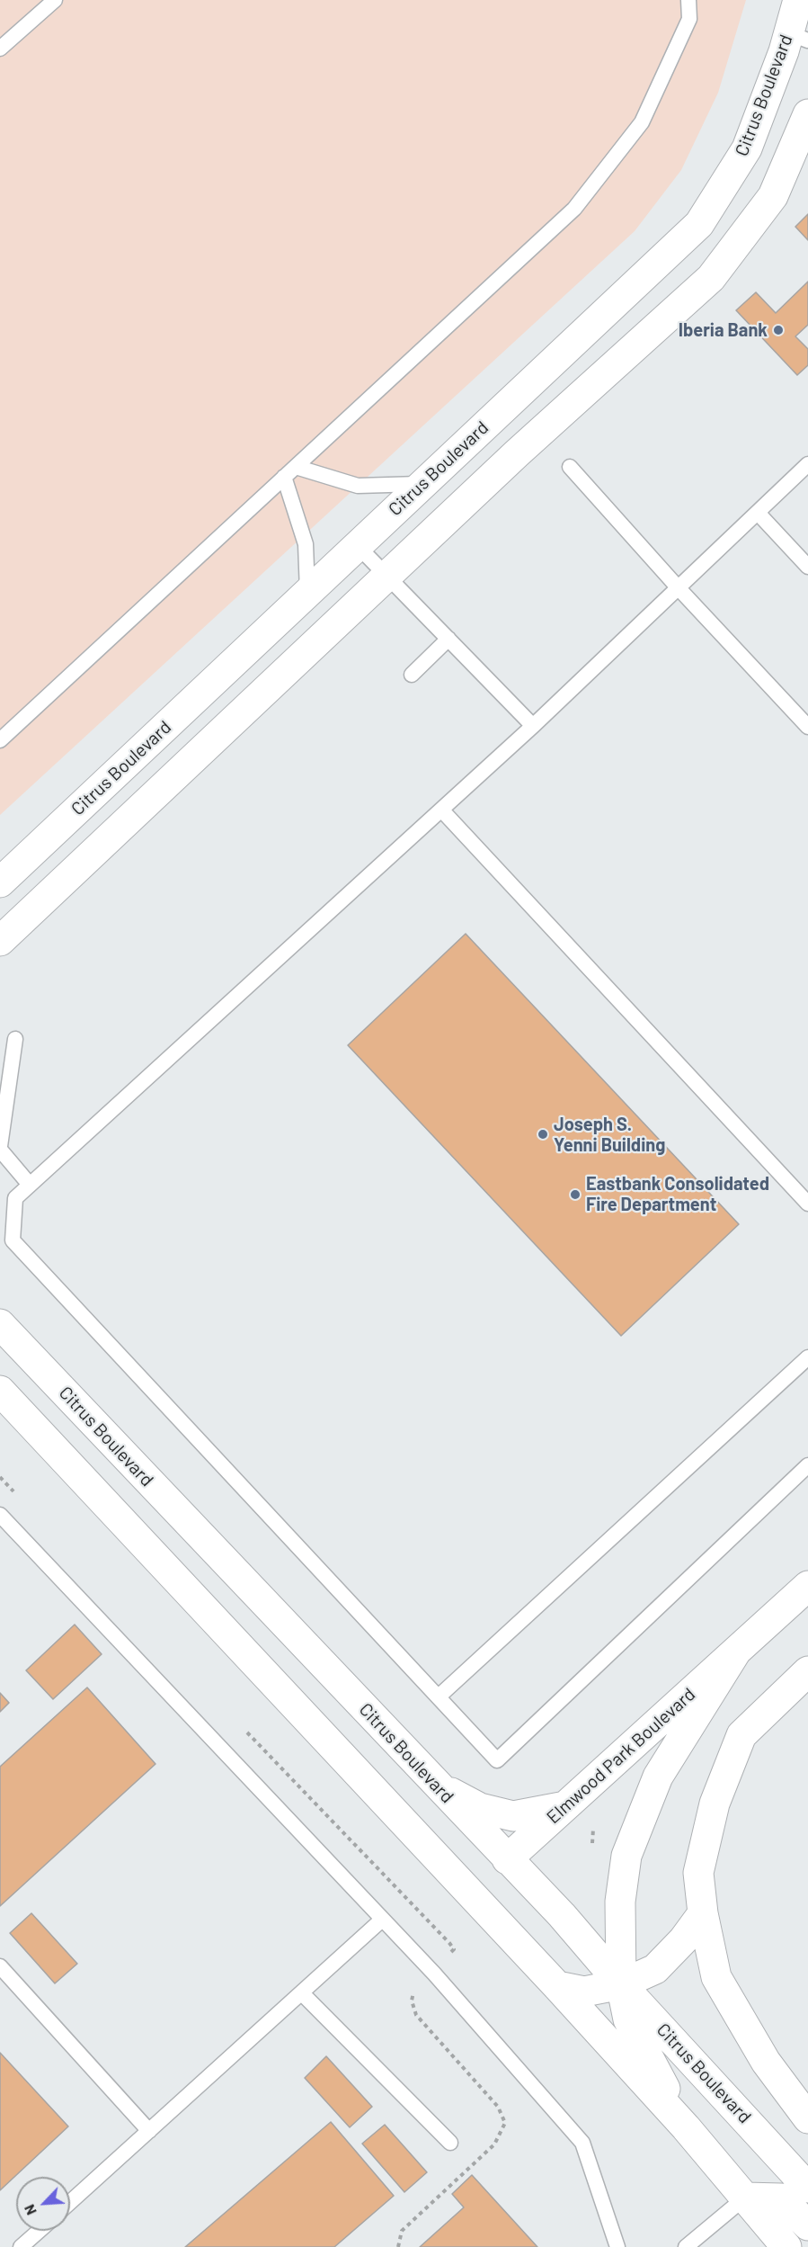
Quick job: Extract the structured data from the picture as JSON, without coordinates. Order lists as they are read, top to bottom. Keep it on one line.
{"streets":{"street":["Citrus Boulevard","Elmwood Park Boulevard"]},"crossings":[["Citrus Boulevard","Elmwood Park Boulevard"]],"places":["Iberia Bank","Joseph S. Yenni Building","Eastbank Consolidated Fire Department"],"north":"bottom left"}
